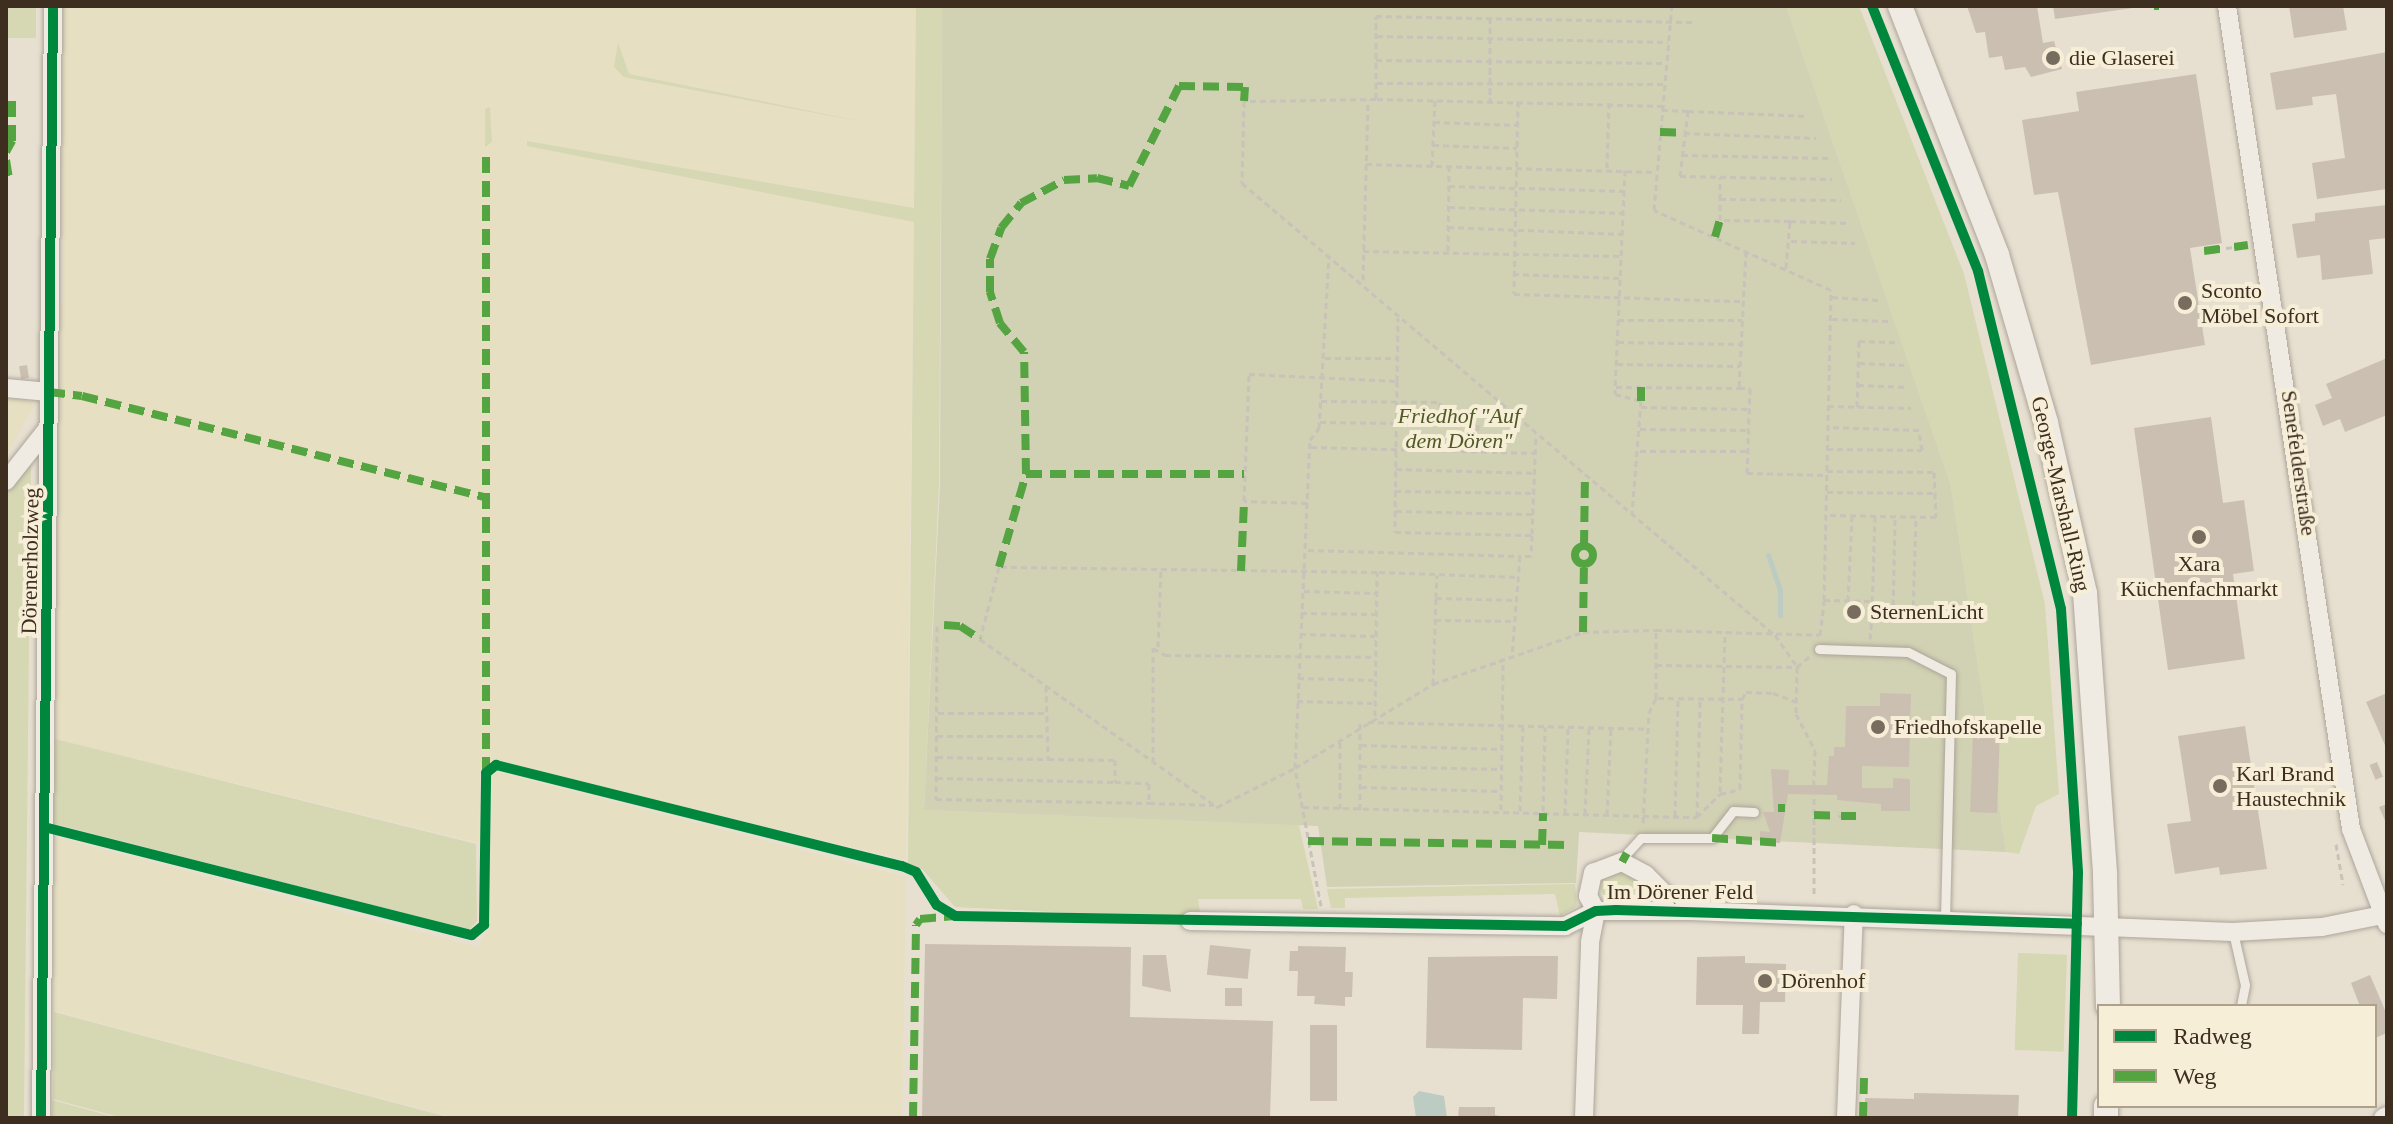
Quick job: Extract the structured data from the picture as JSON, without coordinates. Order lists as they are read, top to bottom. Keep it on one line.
{"streets":{"main road":["George-Marshall-Ring"],"street":["Senefelderstraße","Dörenerholzweg","Im Dörener Feld"]},"crossings":[["Senefelderstraße","Im Dörener Feld"],["George-Marshall-Ring","Im Dörener Feld"]],"parks":["Friedhof \"Auf dem Dören\""],"places":["die Glaserei","Sconto Möbel Sofort","Xara Küchenfachmarkt","SternenLicht","Friedhofskapelle","Karl Brand Haustechnik","Dörenhof"],"legend":["Radweg","Weg"]}
